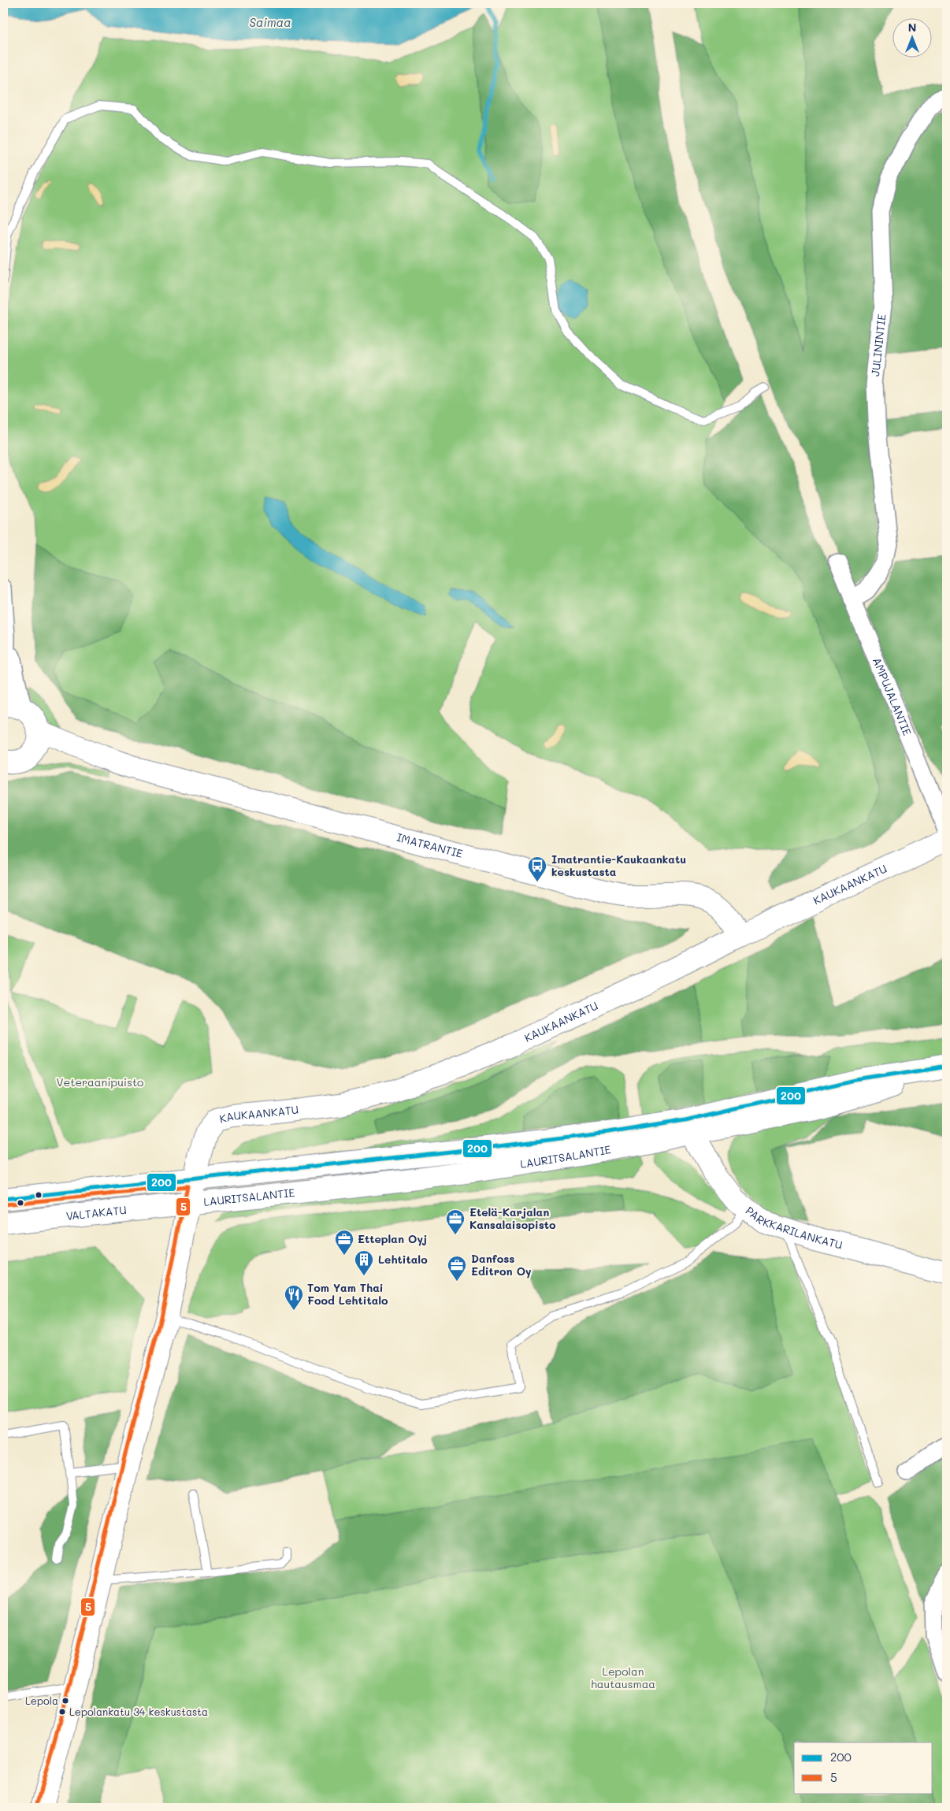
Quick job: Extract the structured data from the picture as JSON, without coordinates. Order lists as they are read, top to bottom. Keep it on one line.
{"streets":{"main road":["IMATRANTIE","KAUKAANKATU","LAURITSALANTIE","VALTAKATU","PARKKARILANKATU"],"street":["JULININTIE","AMPUJALANTIE"]},"crossings":[["JULININTIE","AMPUJALANTIE"],["IMATRANTIE","KAUKAANKATU"],["KAUKAANKATU","LAURITSALANTIE"],["KAUKAANKATU","VALTAKATU"],["LAURITSALANTIE","VALTAKATU"],["LAURITSALANTIE","PARKKARILANKATU"]],"water":["Saimaa"],"parks":["Veteraanipuisto","Lepolan hautausmaa"],"places":{"bus stop":["Imatrantie-Kaukaankatu keskustasta"],"office":["Etelä-Karjalan Kansalaisopisto","Etteplan Oyj","Danfoss Editron Oy"],"building":["Lehtitalo"],"restaurant":["Tom Yam Thai Food Lehtitalo"],"other":["Lepola","Lepolankatu 34 keskustasta"]},"lines":["transit line 200","transit line 5"],"legend":["200","5"],"north":"top"}
